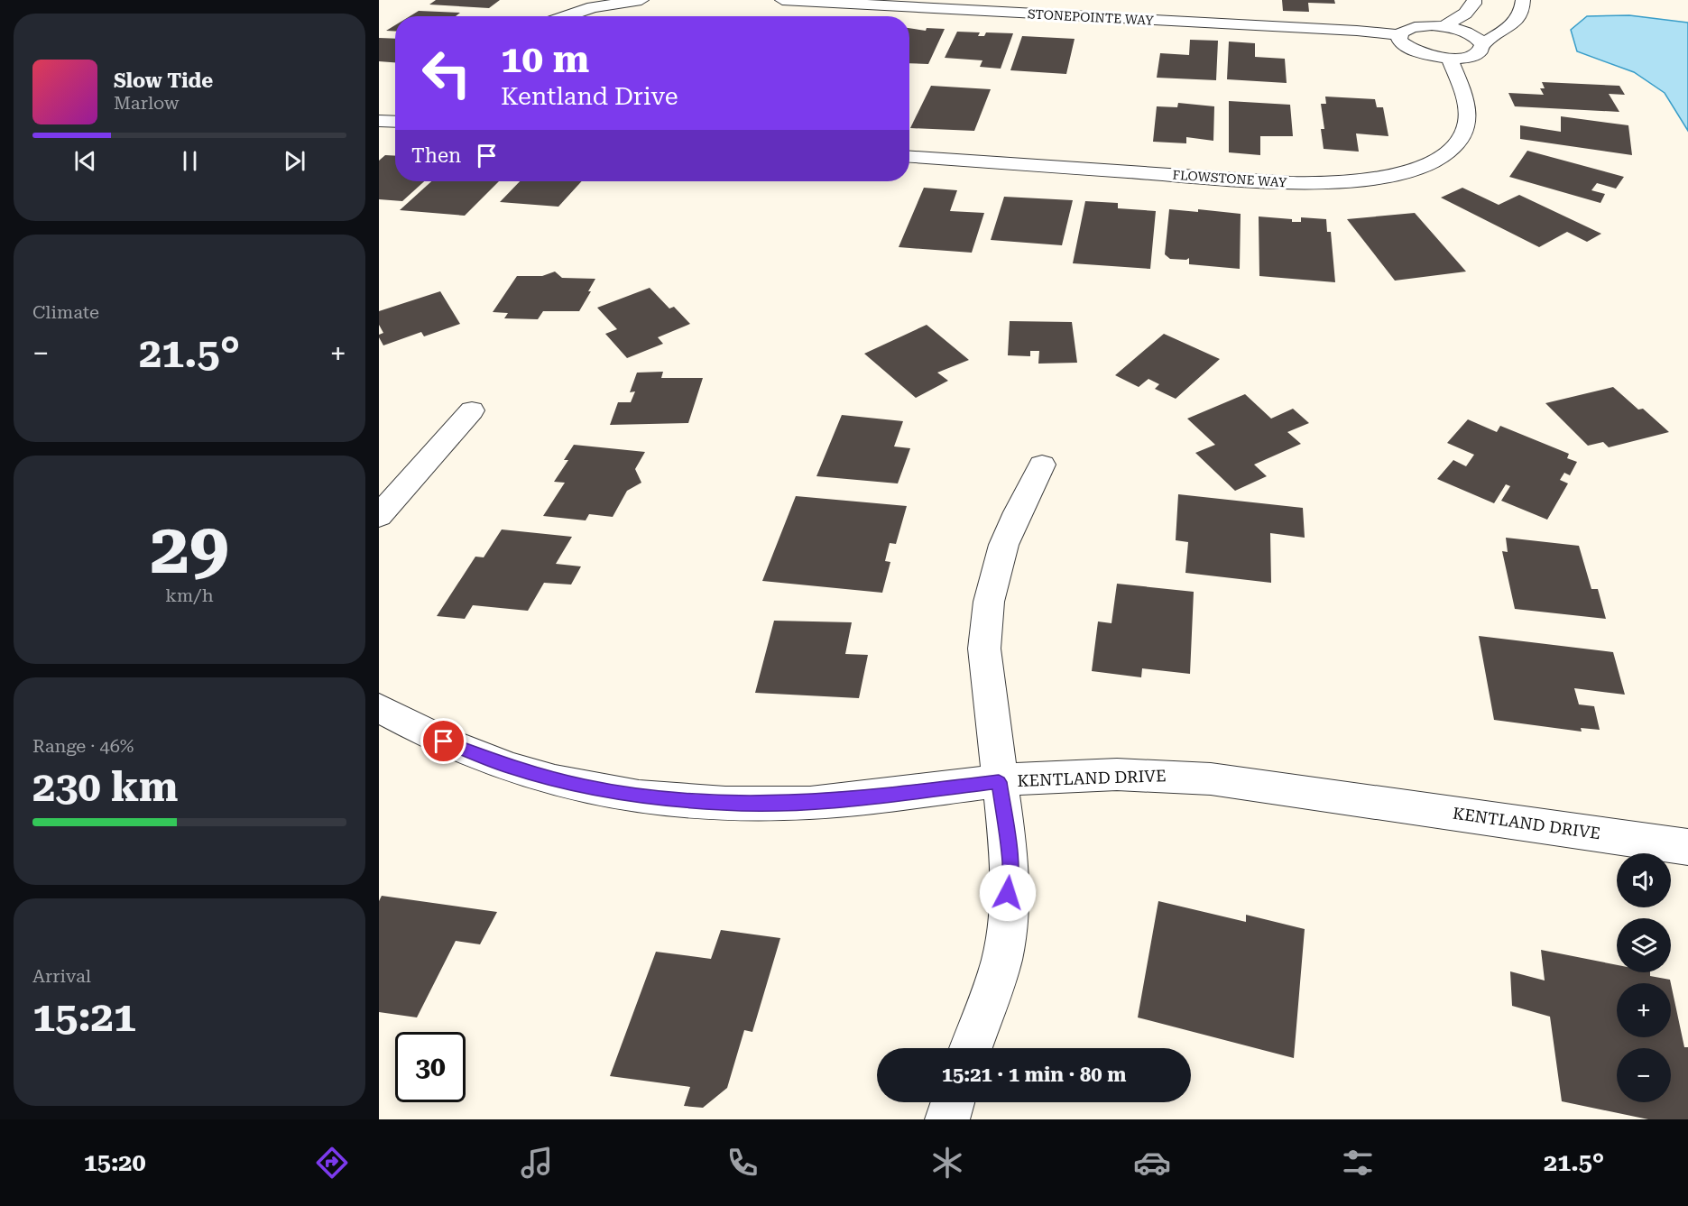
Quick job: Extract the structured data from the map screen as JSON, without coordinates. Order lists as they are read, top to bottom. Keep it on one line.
{"streets":{"street":["STONEPOINTE WAY","FLOWSTONE WAY","KENTLAND DRIVE"]},"page":{"turn":["10 m","Kentland Drive"],"song":["Slow Tide","Marlow"],"then":"Then","tile":["Climate",["29","km/h"],["Range · 46%","230 km"],["Arrival","15:21"]],"heat":["−","21.5°","+"],"map_buttons":["+","−"],"limit":"30","trip":"15:21 · 1 min · 80 m","tabs":["15:20","21.5°"]}}
